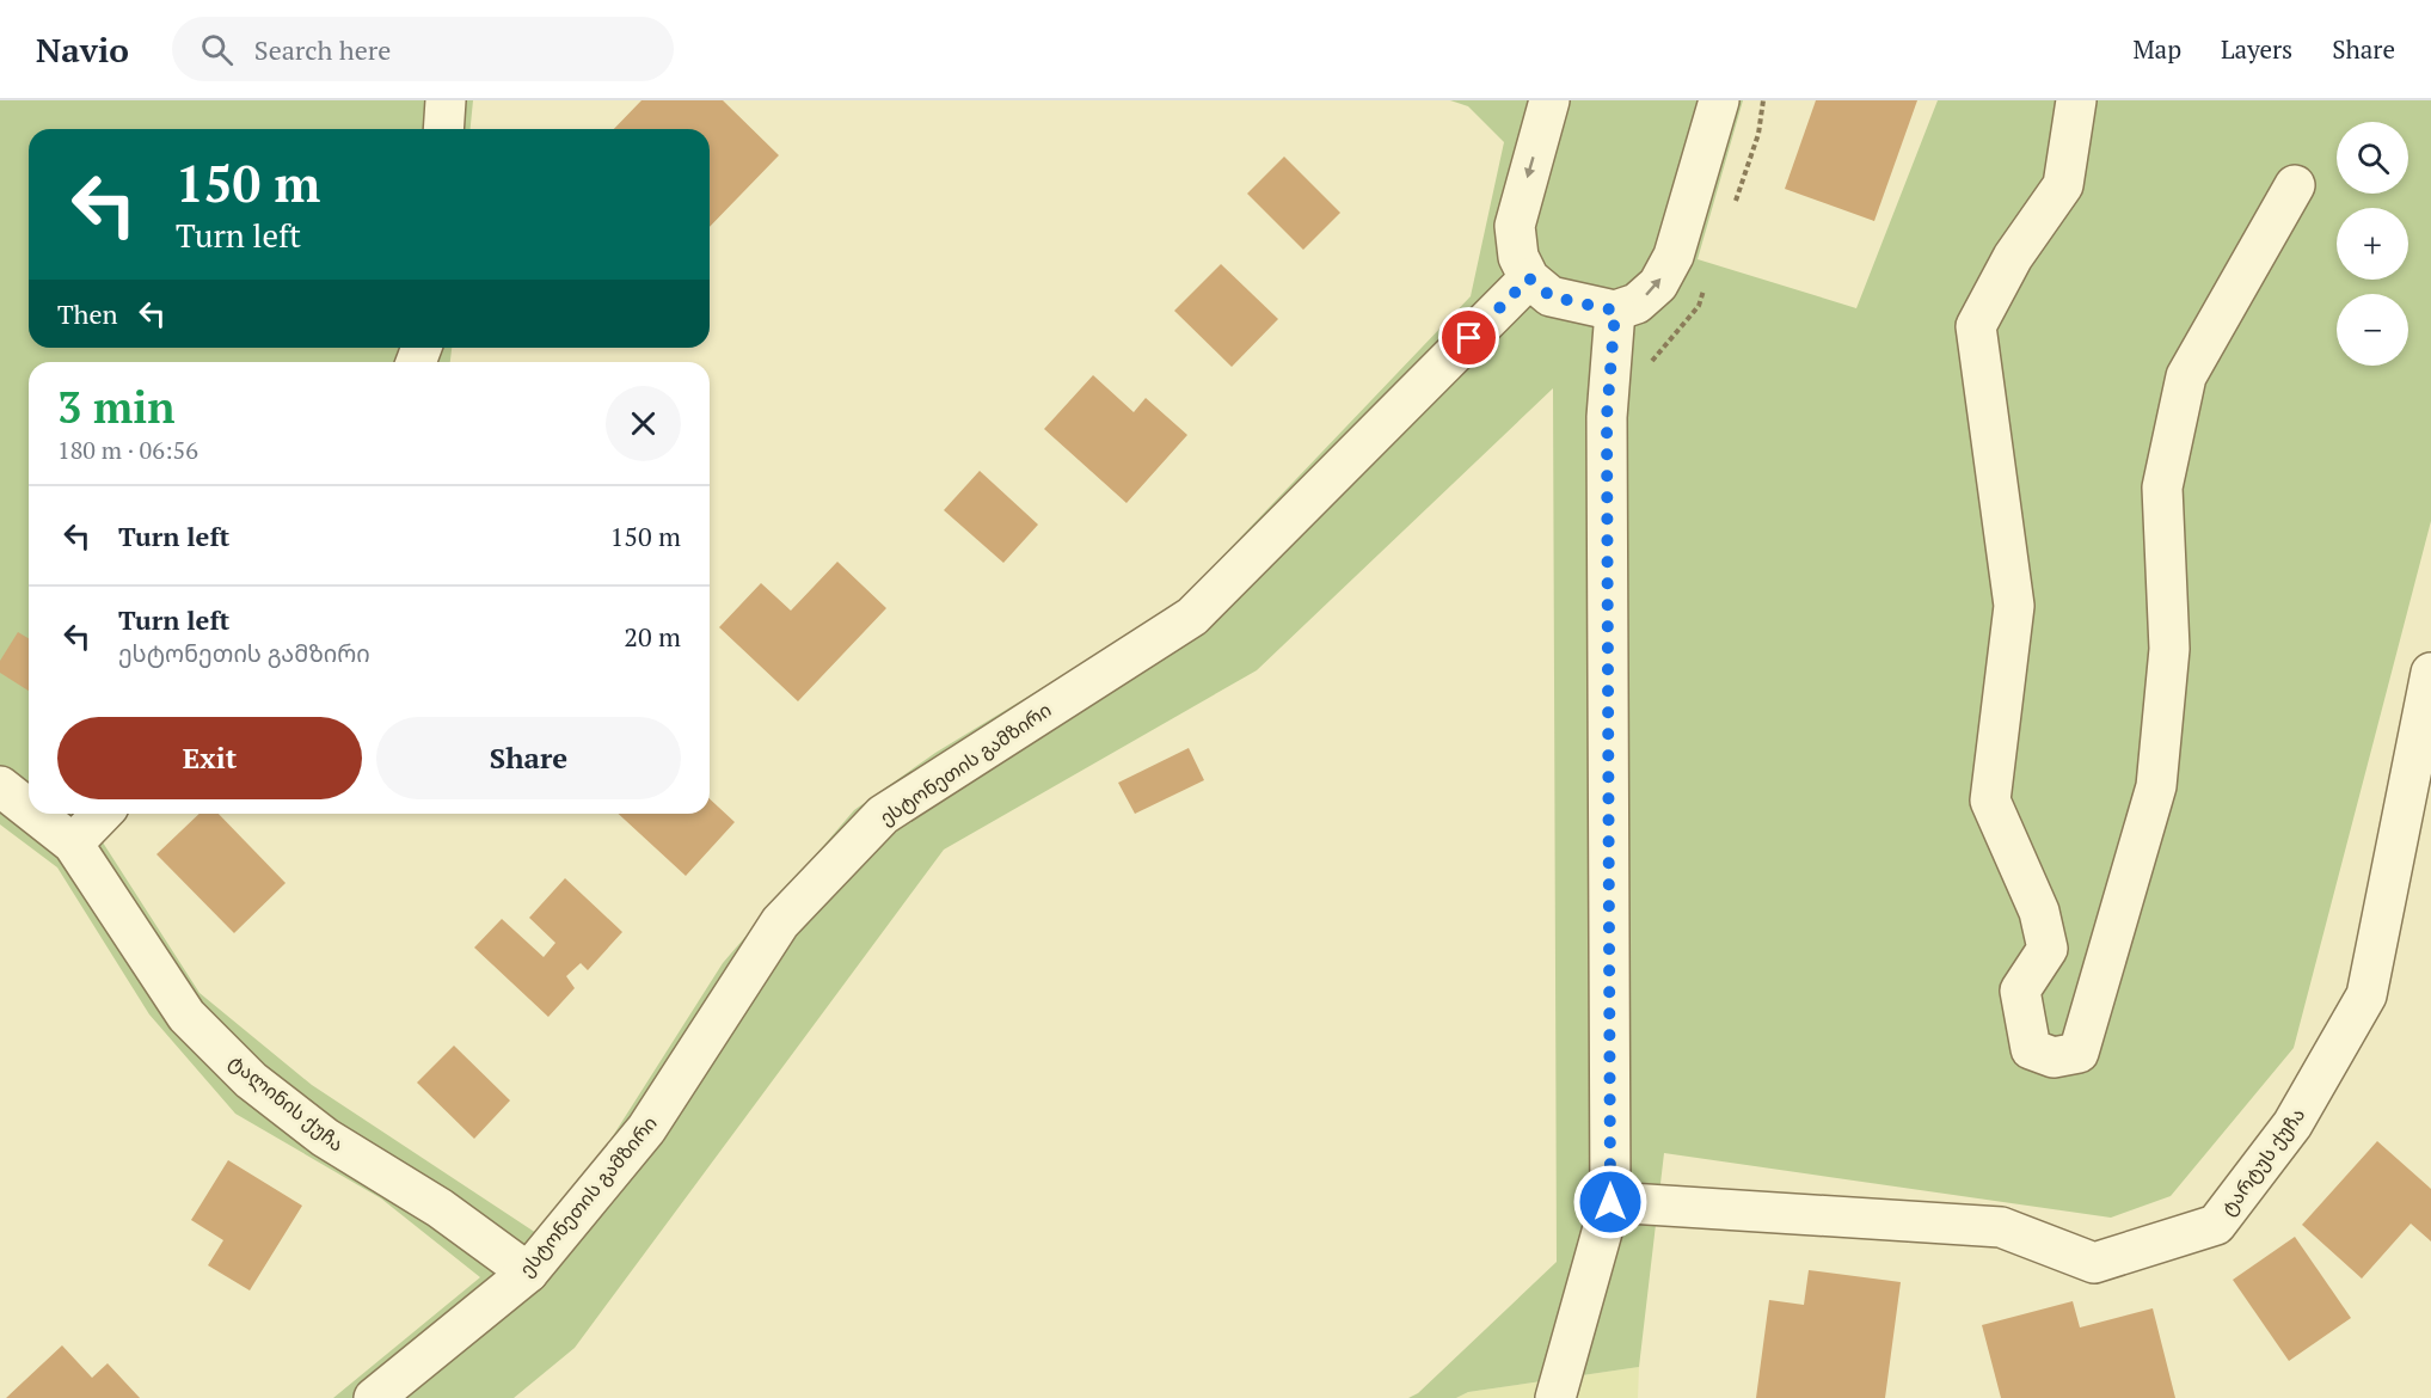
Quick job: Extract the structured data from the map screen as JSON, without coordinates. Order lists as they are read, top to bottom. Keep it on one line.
{"streets":{"street":["ესტონეთის გამზირი","ტალინის ქუჩა","ტარტუს ქუჩა"]},"crossings":[["ესტონეთის გამზირი","ტალინის ქუჩა"]],"page":{"header":"Navio","search":"Search here","nav":["Map","Layers","Share"],"map_buttons":["+","−"],"turn":["150 m","Turn left"],"then":"Then","heading":["3 min","180 m · 06:56"],"list":[{"name":"Turn left","value":"150 m"},{"name":"Turn left","note":"ესტონეთის გამზირი","value":"20 m"}],"buttons":["Exit","Share"]}}
